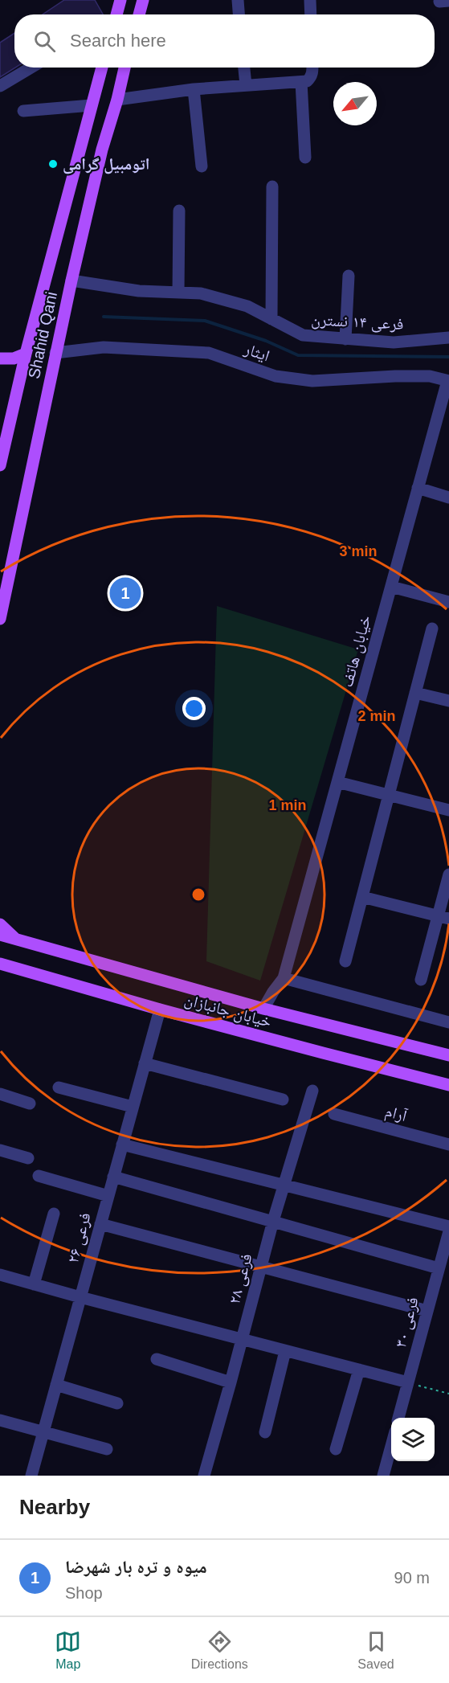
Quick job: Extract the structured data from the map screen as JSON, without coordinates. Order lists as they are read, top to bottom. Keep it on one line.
{"streets":{"main road":["Shahid Qani","خیابان جانبازان"],"street":["فرعی ۱۴ نسترن","ایثار","خیابان هاتف","آرام","فرعی ۲۶","فرعی ۲۸","فرعی ۳۰"]},"crossings":[["فرعی ۱۴ نسترن","Shahid Qani"],["Shahid Qani","ایثار"],["ایثار","خیابان هاتف"],["خیابان هاتف","خیابان جانبازان"],["خیابان جانبازان","فرعی ۲۶"]],"places":["اتومبیل گرامی"],"north":"bottom left","page":{"search":"Search here","pins":"1","heading":"Nearby","list":[{"mark":"1","name":"میوه و تره بار شهرضا","note":"Shop","value":"90 m"}],"nav":["Map","Directions","Saved"]},"rings":["3 min","2 min","1 min"]}
